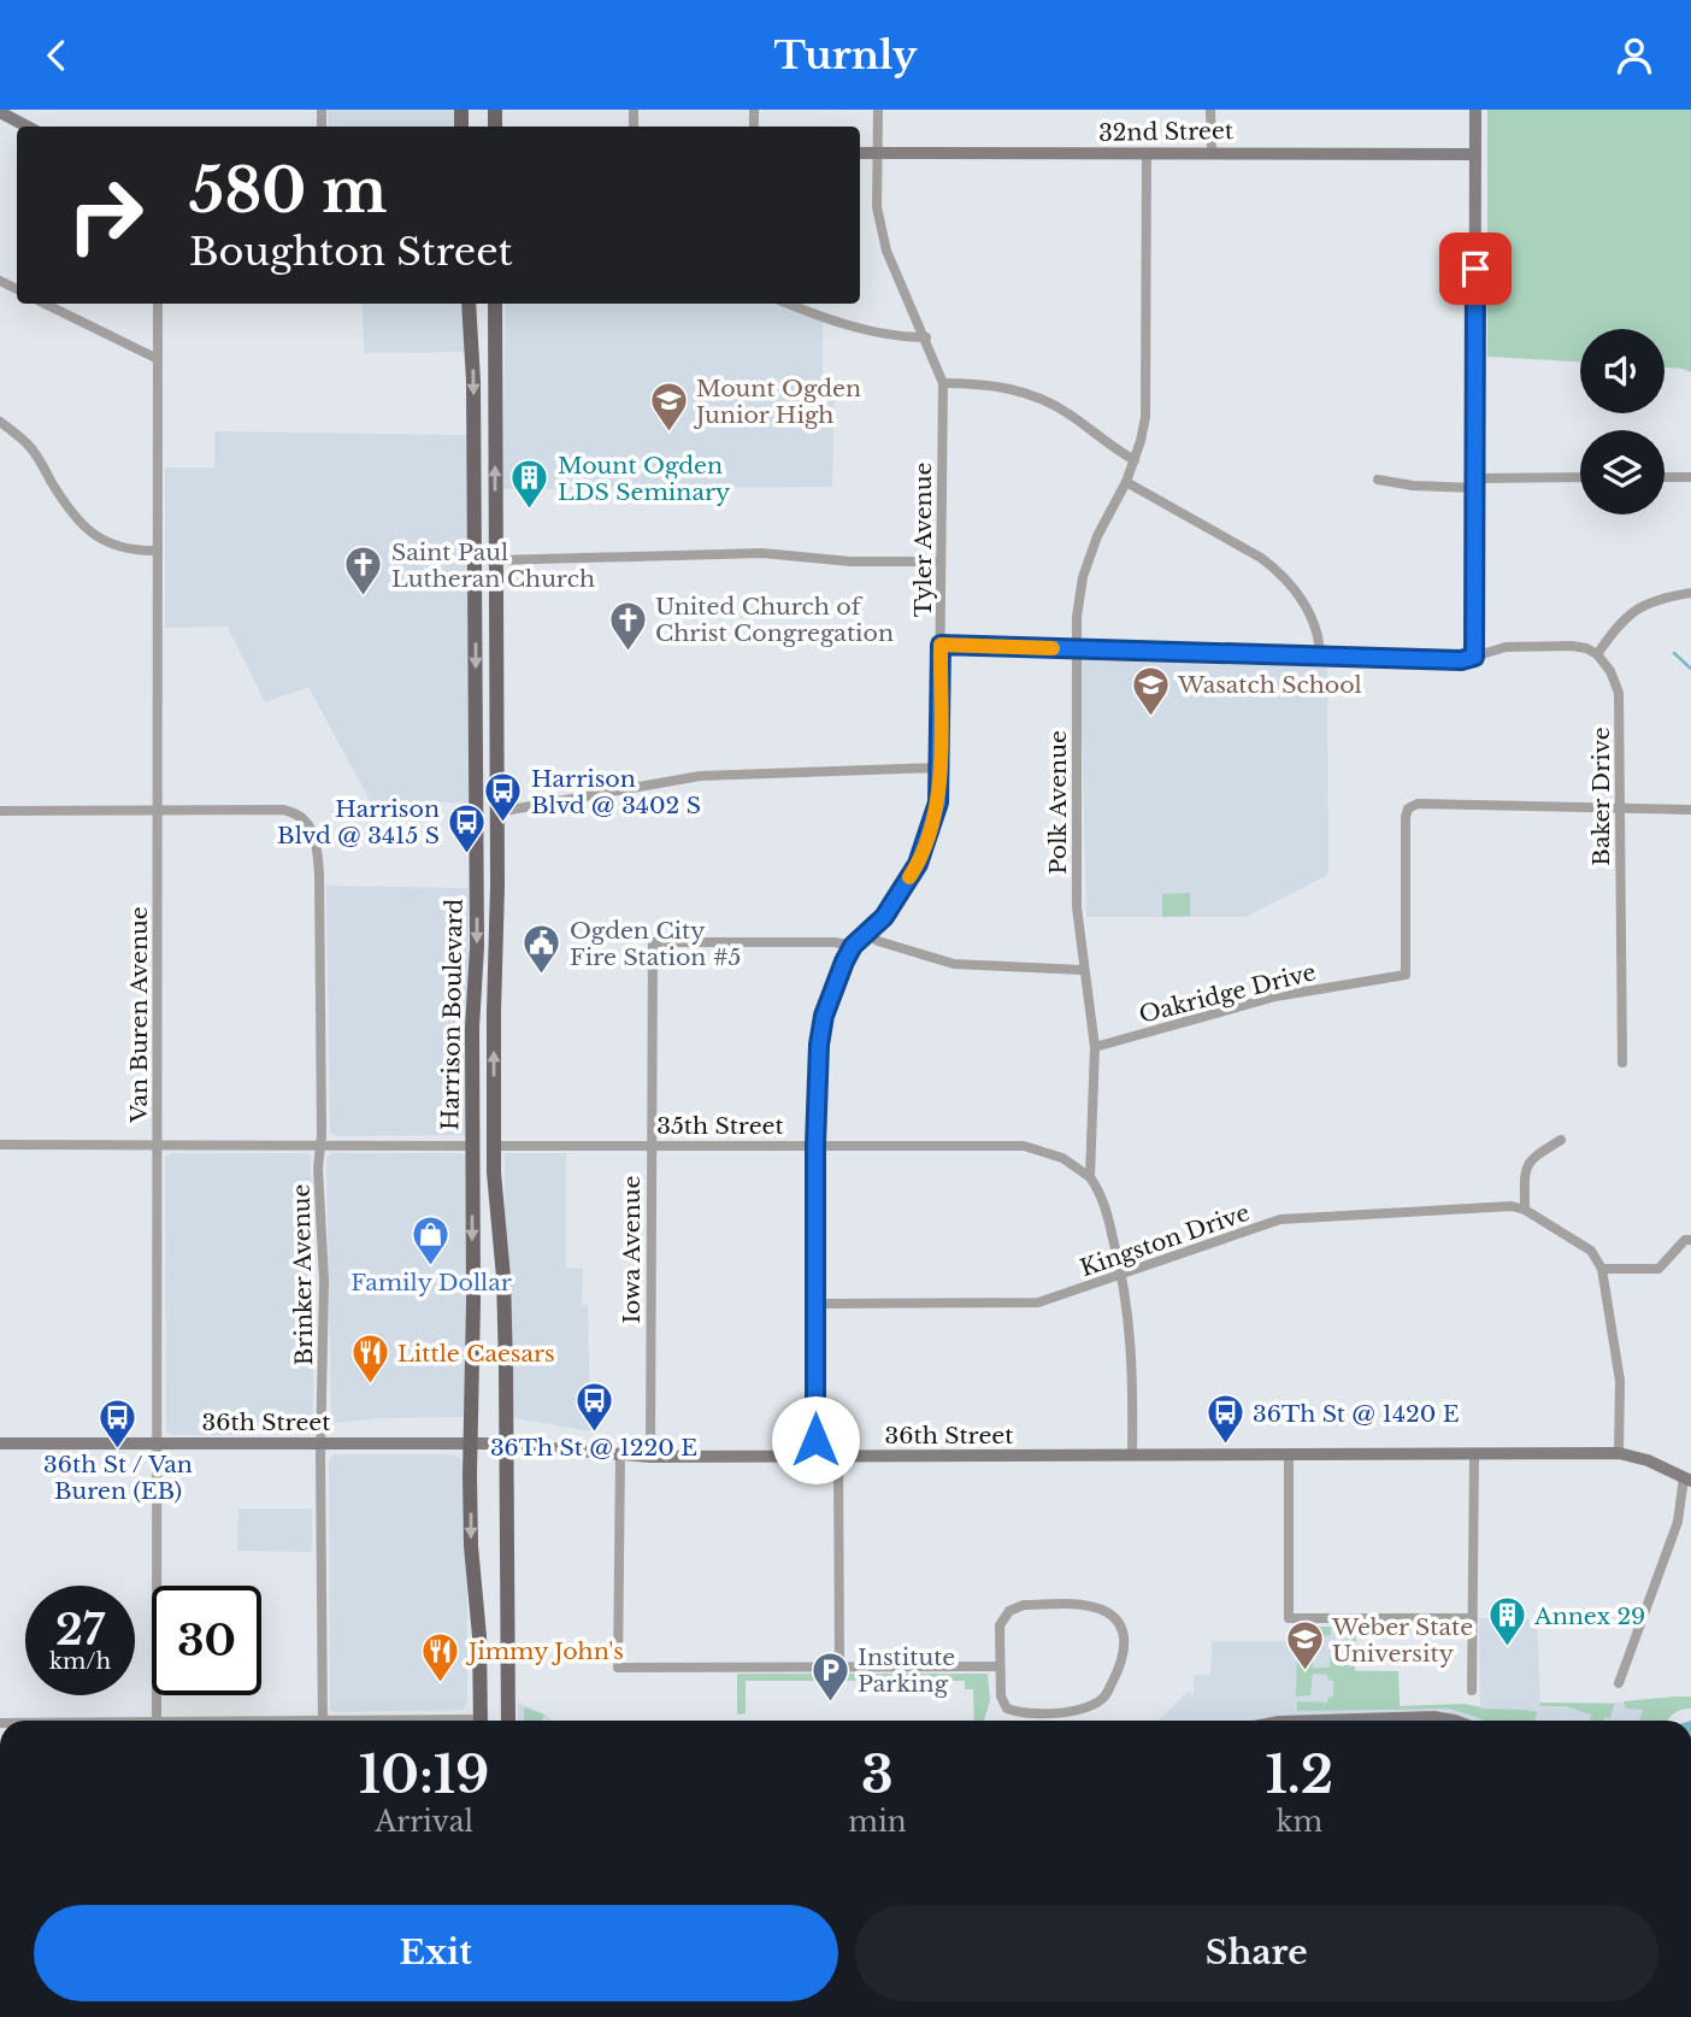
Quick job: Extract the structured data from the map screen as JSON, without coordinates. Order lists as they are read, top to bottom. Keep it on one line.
{"streets":{"main road":["Harrison Boulevard"],"street":["32nd Street","Tyler Avenue","Baker Drive","Polk Avenue","Oakridge Drive","Van Buren Avenue","35th Street","Kingston Drive","Iowa Avenue","Brinker Avenue","36th Street"]},"crossings":[["32nd Street","Tyler Avenue"],["32nd Street","Polk Avenue"],["Tyler Avenue","35th Street"],["Tyler Avenue","Kingston Drive"],["Tyler Avenue","Iowa Avenue"],["Tyler Avenue","36th Street"],["Baker Drive","Oakridge Drive"],["Polk Avenue","Oakridge Drive"],["Polk Avenue","35th Street"],["Polk Avenue","Kingston Drive"],["Polk Avenue","36th Street"],["Van Buren Avenue","Brinker Avenue"],["Van Buren Avenue","36th Street"],["Harrison Boulevard","35th Street"],["Harrison Boulevard","36th Street"],["35th Street","Iowa Avenue"],["Iowa Avenue","36th Street"],["Brinker Avenue","36th Street"]],"places":{"school or university":["Mount Ogden Junior High","Wasatch School","Weber State University"],"building":["Mount Ogden LDS Seminary","Annex 29"],"church":["Saint Paul Lutheran Church","United Church of Christ Congregation"],"bus stop":["Harrison Blvd @ 3402 S","Harrison Blvd @ 3415 S","36Th St @ 1220 E","36Th St @ 1420 E","36th St / Van Buren (EB)"],"public building":["Ogden City Fire Station #5"],"shop":["Family Dollar"],"restaurant":["Little Caesars","Jimmy John's"],"parking":["Institute Parking"]},"page":{"header":"Turnly","turn":["580 m","Boughton Street"],"speed":"27 km/h","limit":"30","eta":["10:19","Arrival","3","min","1.2","km"],"buttons":["Exit","Share"]}}
